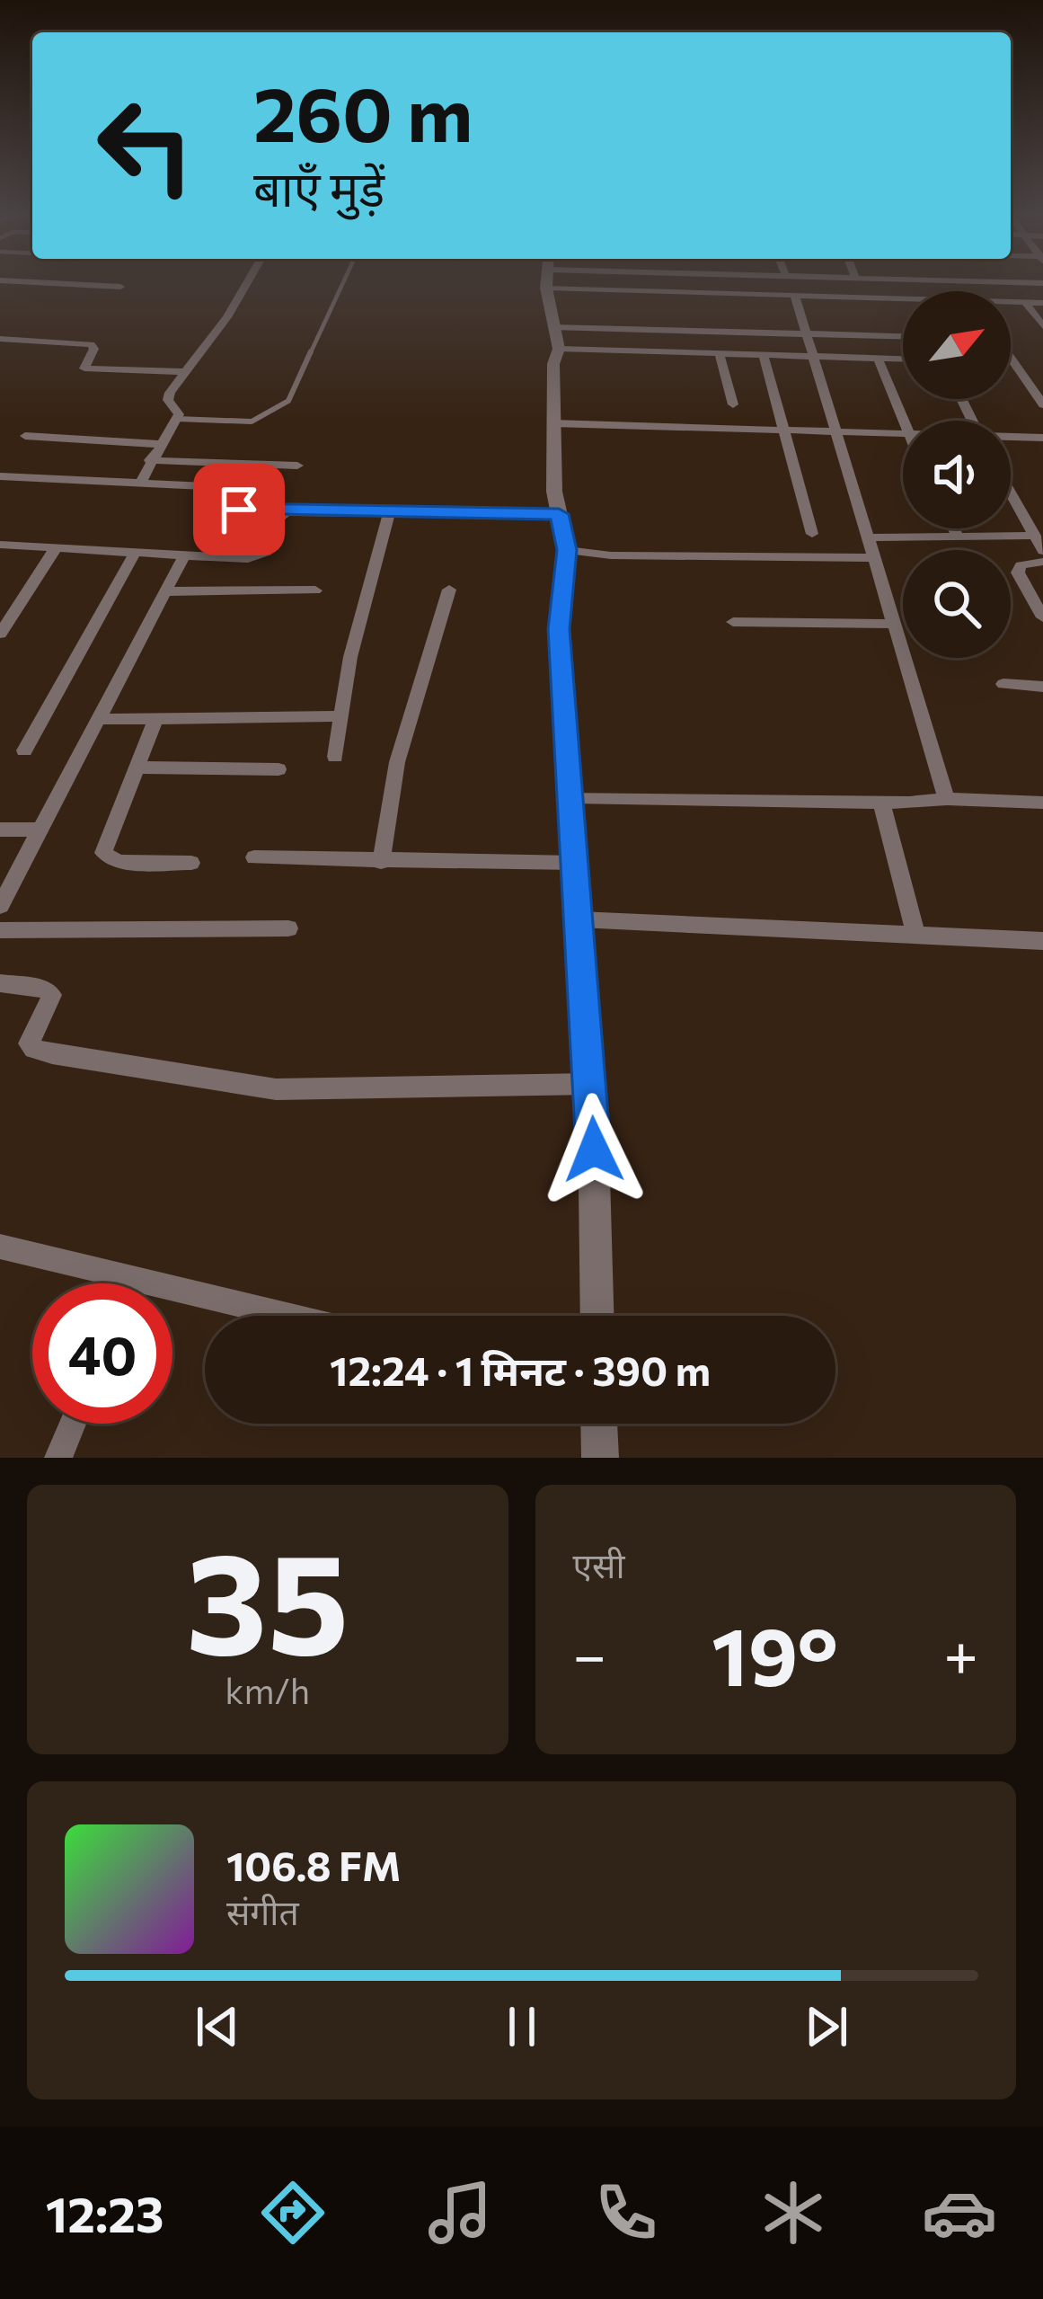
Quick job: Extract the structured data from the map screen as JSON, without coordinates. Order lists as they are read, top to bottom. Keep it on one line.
{"north":"top right","page":{"turn":["260 m","बाएँ मुड़ें"],"limit":"40","trip":"12:24 · 1 मिनट · 390 m","tile":[["35","km/h"],"एसी"],"heat":["−","19°","+"],"song":["106.8 FM","संगीत"],"tabs":"12:23"}}
